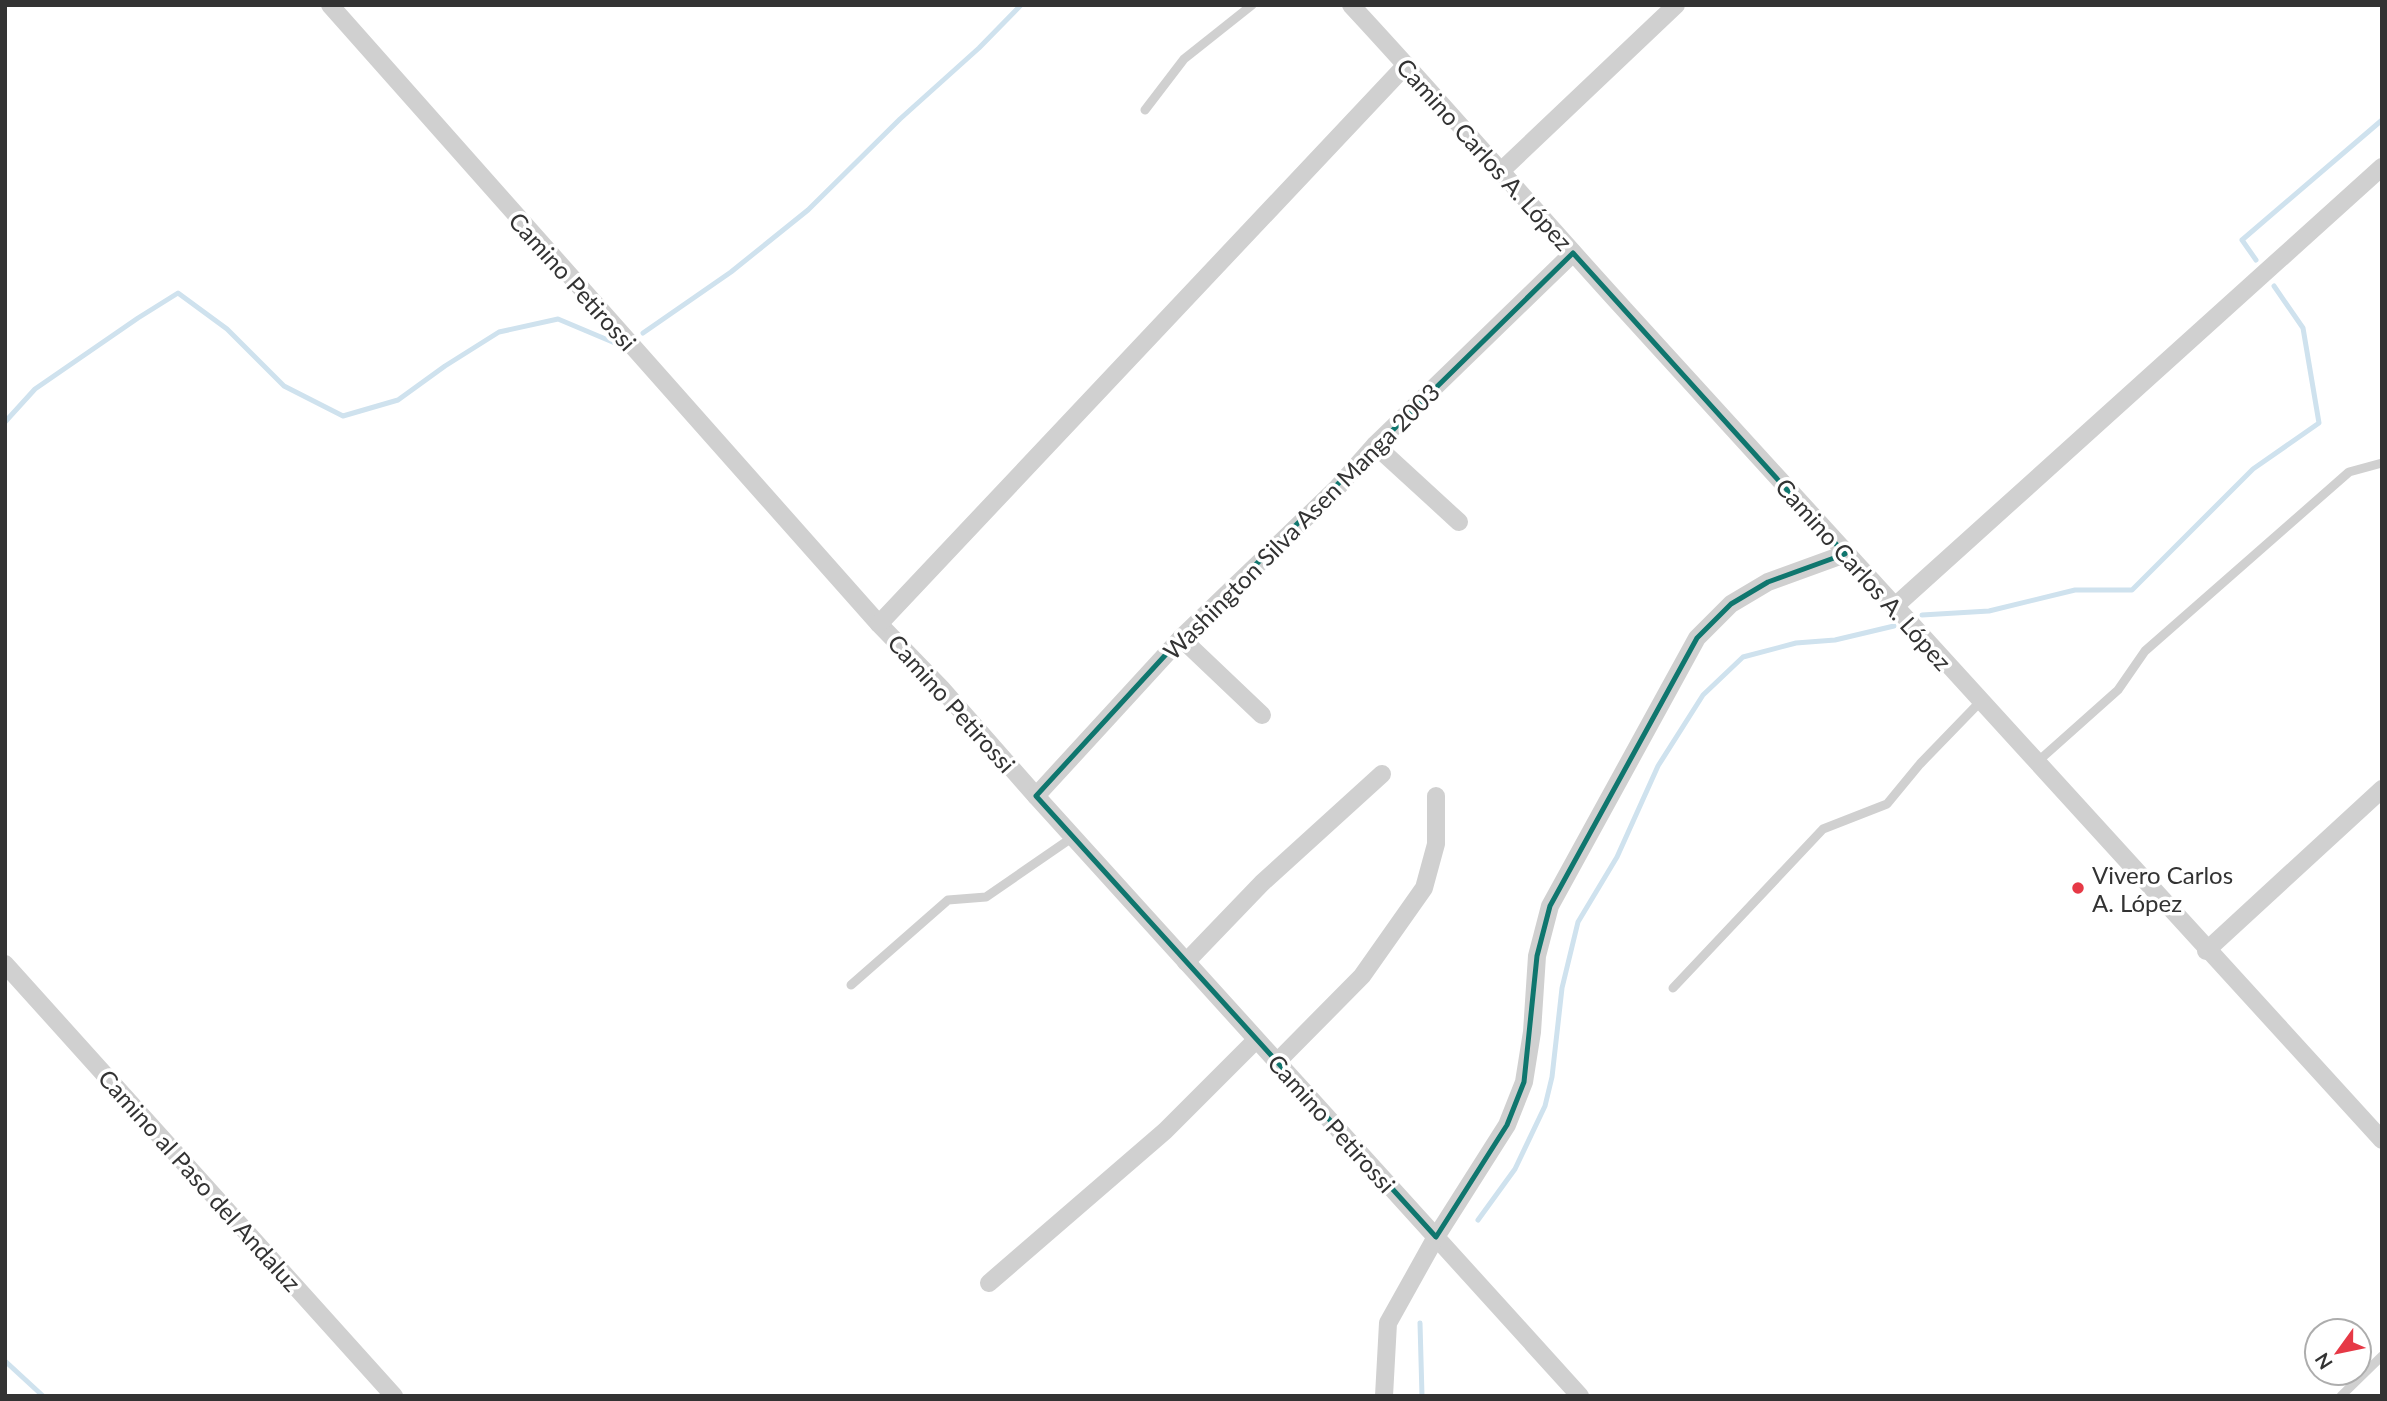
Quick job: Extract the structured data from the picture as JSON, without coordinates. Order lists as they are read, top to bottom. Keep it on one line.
{"streets":{"street":["Camino Carlos A. López","Camino Petirossi","Washington Silva Asen Manga 2003","Camino al Paso del Andaluz"]},"crossings":[["Camino Carlos A. López","Washington Silva Asen Manga 2003"],["Camino Petirossi","Washington Silva Asen Manga 2003"]],"places":["Vivero Carlos A. López"],"north":"bottom left"}
